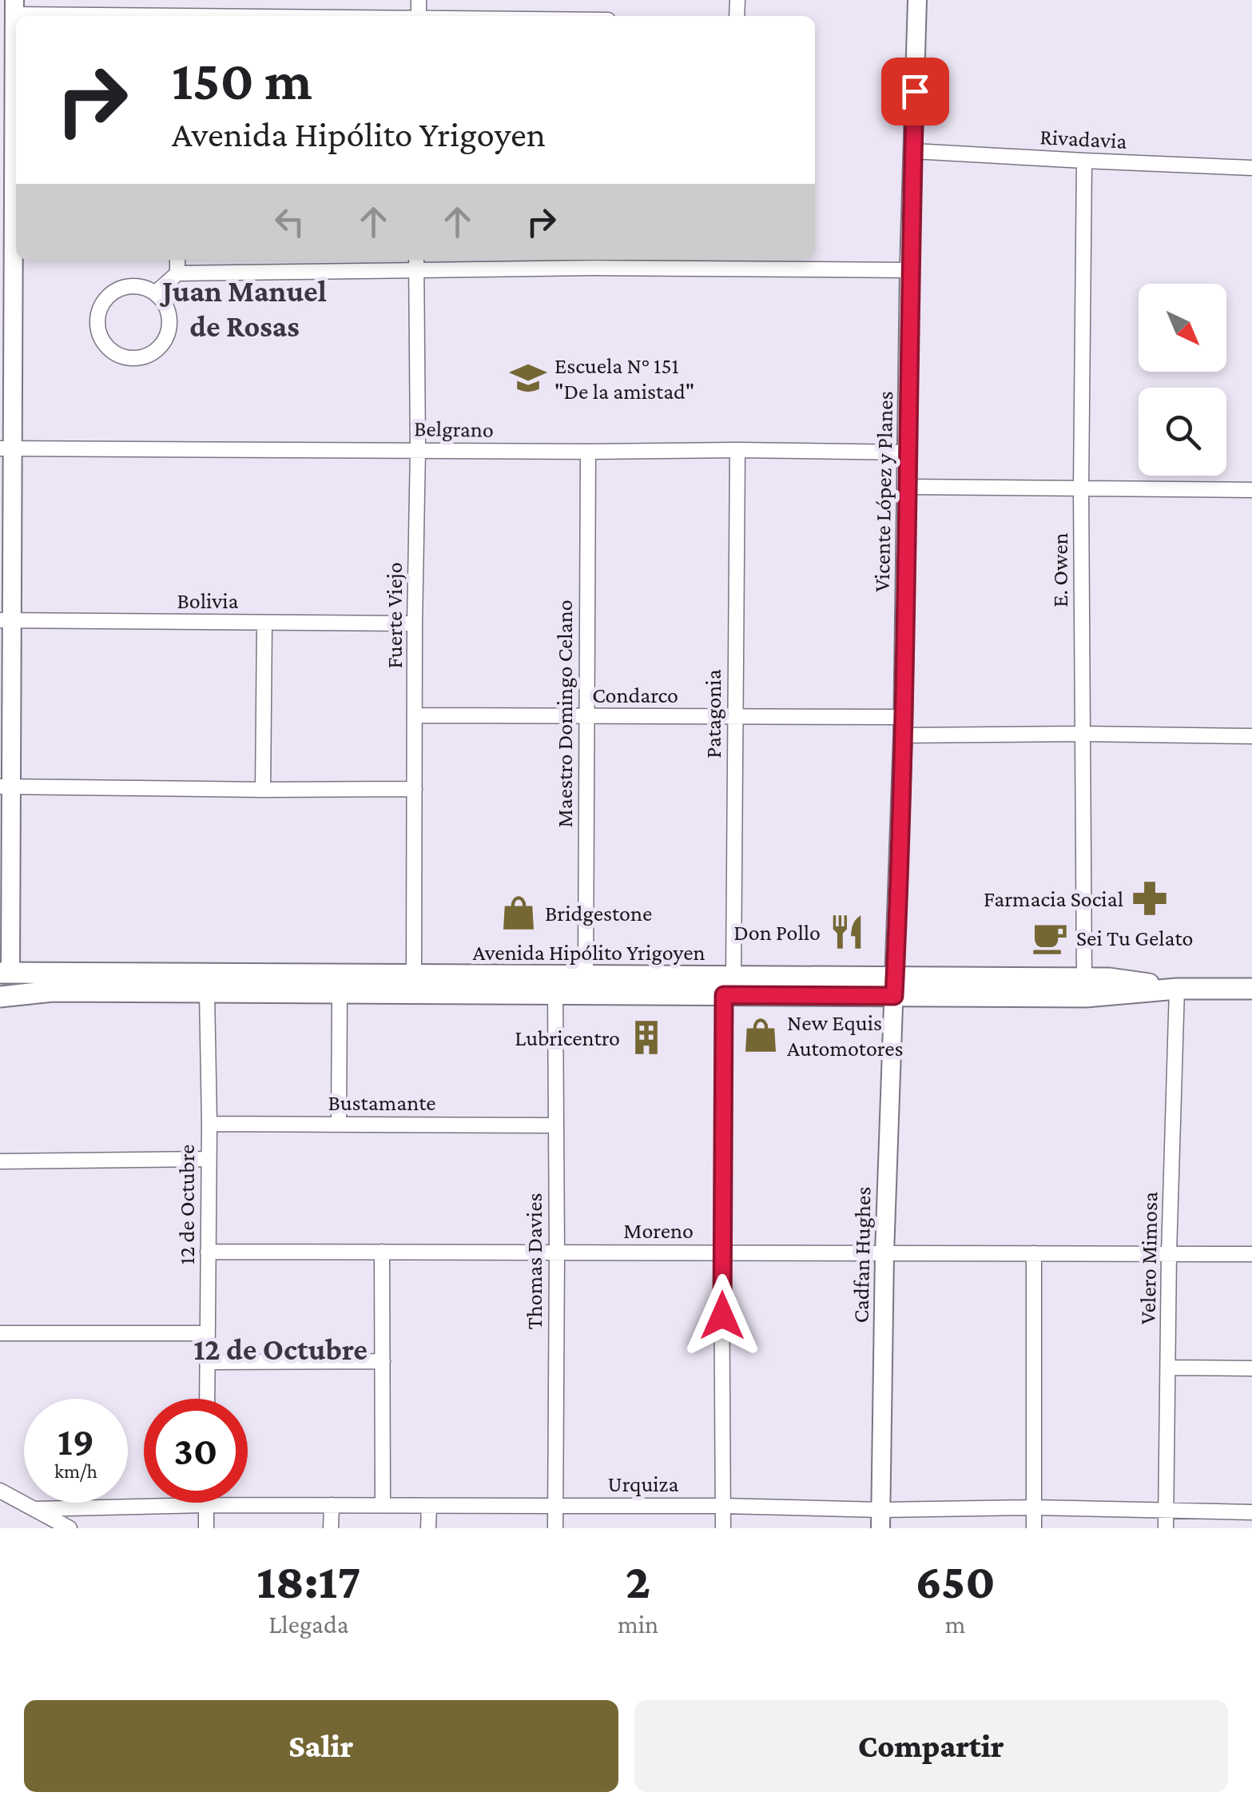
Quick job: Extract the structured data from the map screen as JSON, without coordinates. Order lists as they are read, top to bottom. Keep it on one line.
{"streets":{"main road":["Avenida Hipólito Yrigoyen"],"street":["Rivadavia","Belgrano","Vicente López y Planes","E. Owen","Bolivia","Fuerte Viejo","Condarco","Maestro Domingo Celano","Patagonia","Bustamante","12 de Octubre","Moreno","Cadfan Hughes","Velero Mimosa","Thomas Davies","Urquiza"]},"crossings":[["Rivadavia","Vicente López y Planes"],["Rivadavia","E. Owen"],["Belgrano","Vicente López y Planes"],["Belgrano","Fuerte Viejo"],["Belgrano","Maestro Domingo Celano"],["Belgrano","Patagonia"],["Vicente López y Planes","Condarco"],["Vicente López y Planes","Avenida Hipólito Yrigoyen"],["Vicente López y Planes","Cadfan Hughes"],["E. Owen","Condarco"],["E. Owen","Avenida Hipólito Yrigoyen"],["Bolivia","Fuerte Viejo"],["Fuerte Viejo","Condarco"],["Fuerte Viejo","Avenida Hipólito Yrigoyen"],["Condarco","Maestro Domingo Celano"],["Condarco","Patagonia"],["Maestro Domingo Celano","Avenida Hipólito Yrigoyen"],["Patagonia","Avenida Hipólito Yrigoyen"],["Patagonia","Moreno"],["Patagonia","Urquiza"],["Avenida Hipólito Yrigoyen","12 de Octubre"],["Avenida Hipólito Yrigoyen","Cadfan Hughes"],["Avenida Hipólito Yrigoyen","Velero Mimosa"],["Avenida Hipólito Yrigoyen","Thomas Davies"],["Bustamante","12 de Octubre"],["Bustamante","Thomas Davies"],["12 de Octubre","Moreno"],["Moreno","Cadfan Hughes"],["Moreno","Velero Mimosa"],["Moreno","Thomas Davies"],["Cadfan Hughes","Urquiza"],["Velero Mimosa","Urquiza"],["Thomas Davies","Urquiza"]],"districts":["Juan Manuel de Rosas","12 de Octubre"],"places":{"school or university":["Escuela N° 151 \"De la amistad\""],"pharmacy":["Farmacia Social"],"shop":["Bridgestone","New Equis Automotores"],"restaurant":["Don Pollo"],"cafe":["Sei Tu Gelato"],"building":["Lubricentro"]},"north":"bottom right","page":{"turn":["150 m","Avenida Hipólito Yrigoyen"],"speed":"19 km/h","limit":"30","eta":["18:17","Llegada","2","min","650","m"],"buttons":["Salir","Compartir"]}}
